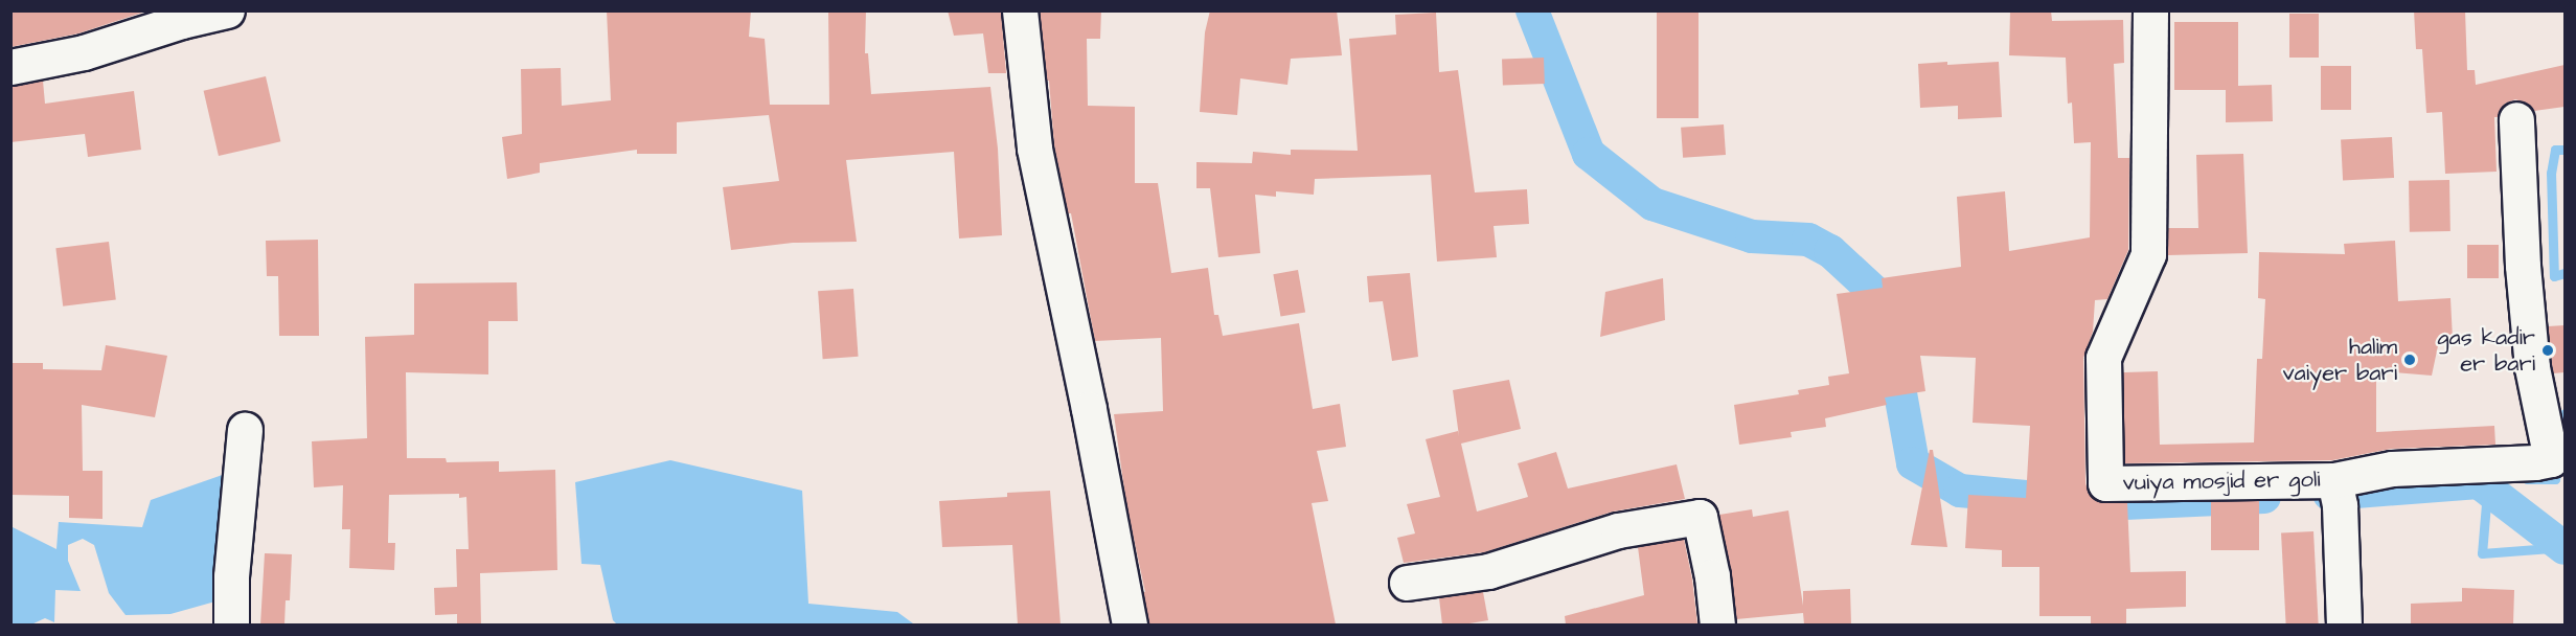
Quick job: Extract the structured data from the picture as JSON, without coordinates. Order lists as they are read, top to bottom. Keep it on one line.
{"streets":{"street":["vuiya mosjid er goli"]},"places":["gas kadir er bari","halim vaiyer bari"]}
